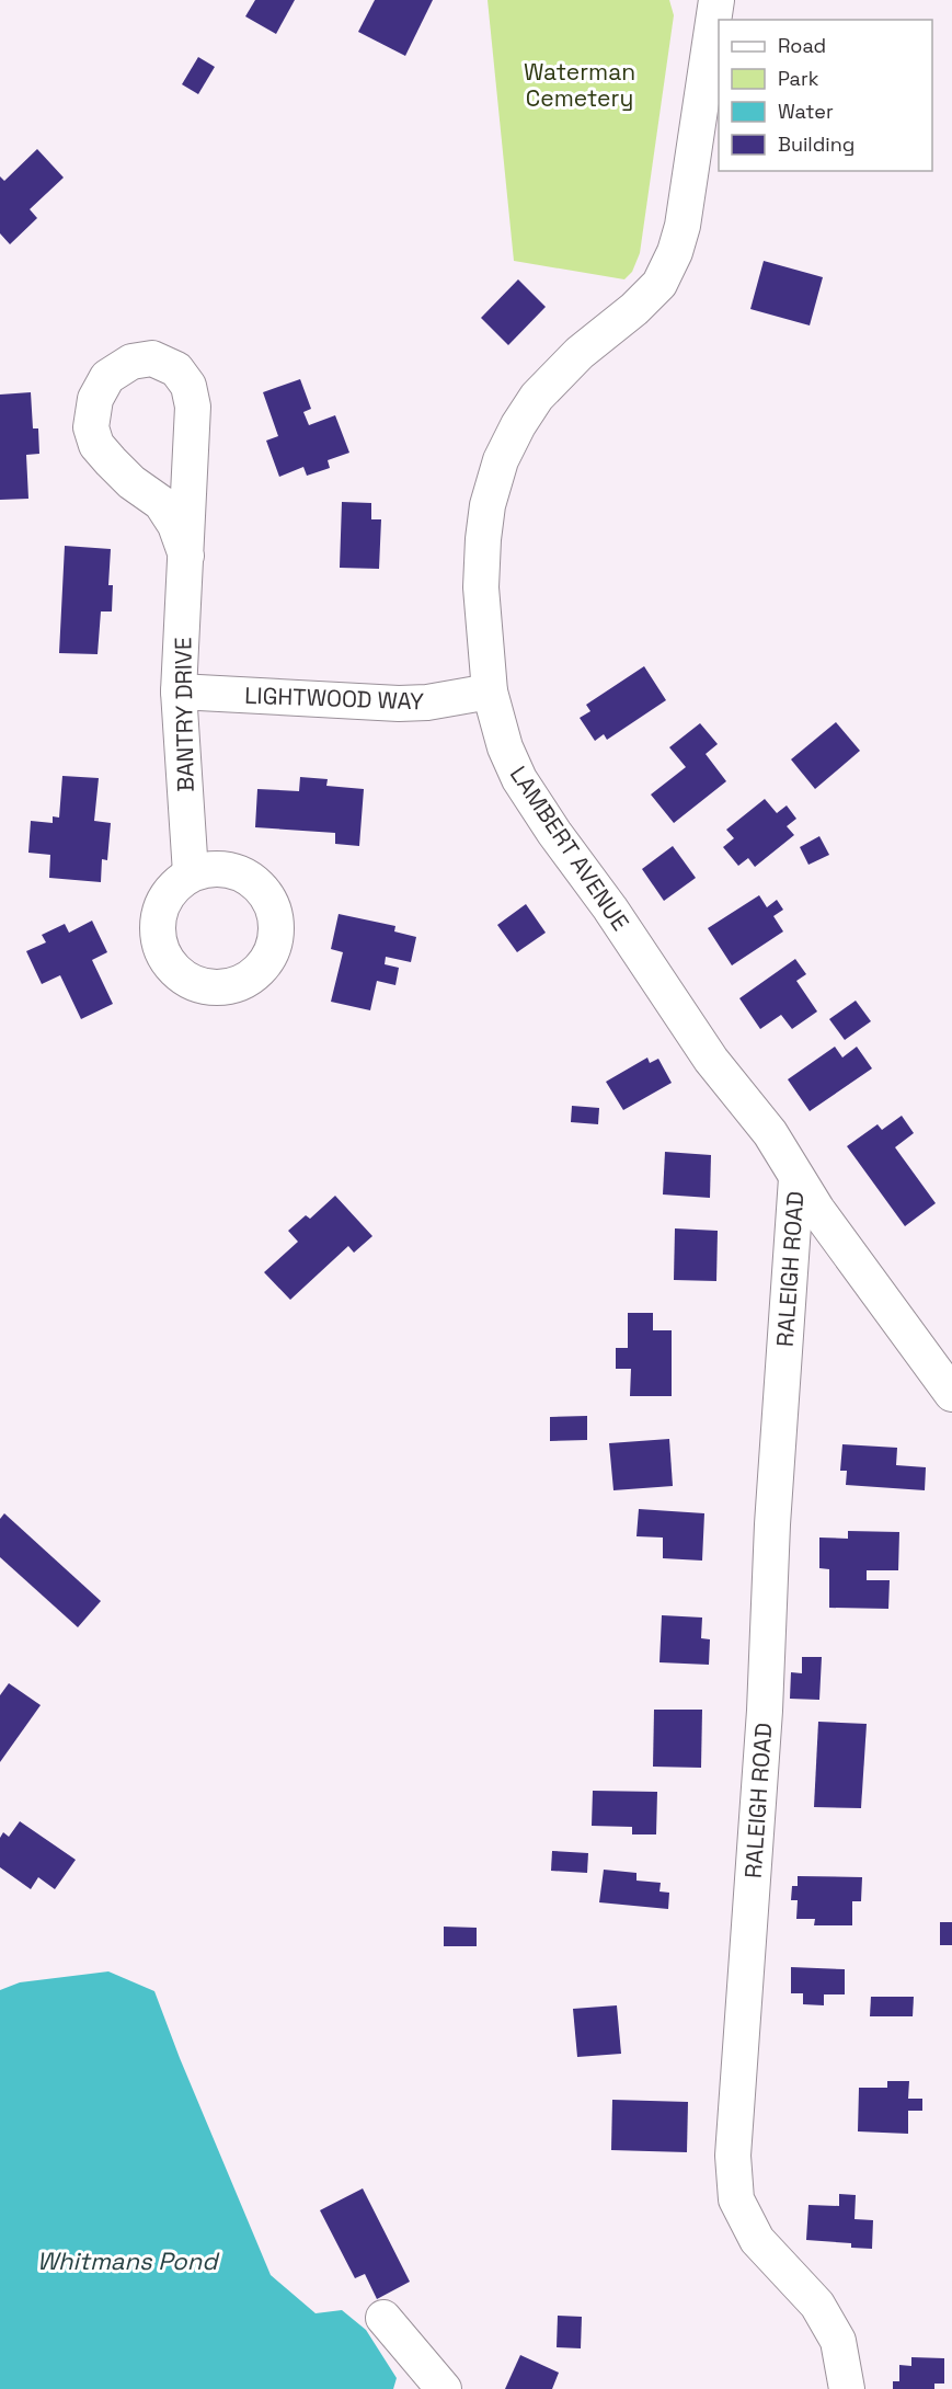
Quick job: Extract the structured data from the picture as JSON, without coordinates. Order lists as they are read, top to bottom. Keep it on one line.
{"streets":{"street":["LIGHTWOOD WAY","BANTRY DRIVE","LAMBERT AVENUE","RALEIGH ROAD"]},"crossings":[["LIGHTWOOD WAY","BANTRY DRIVE"],["LIGHTWOOD WAY","LAMBERT AVENUE"],["LAMBERT AVENUE","RALEIGH ROAD"]],"water":["Whitmans Pond"],"parks":["Waterman Cemetery"],"legend":["Road","Park","Water","Building"]}
